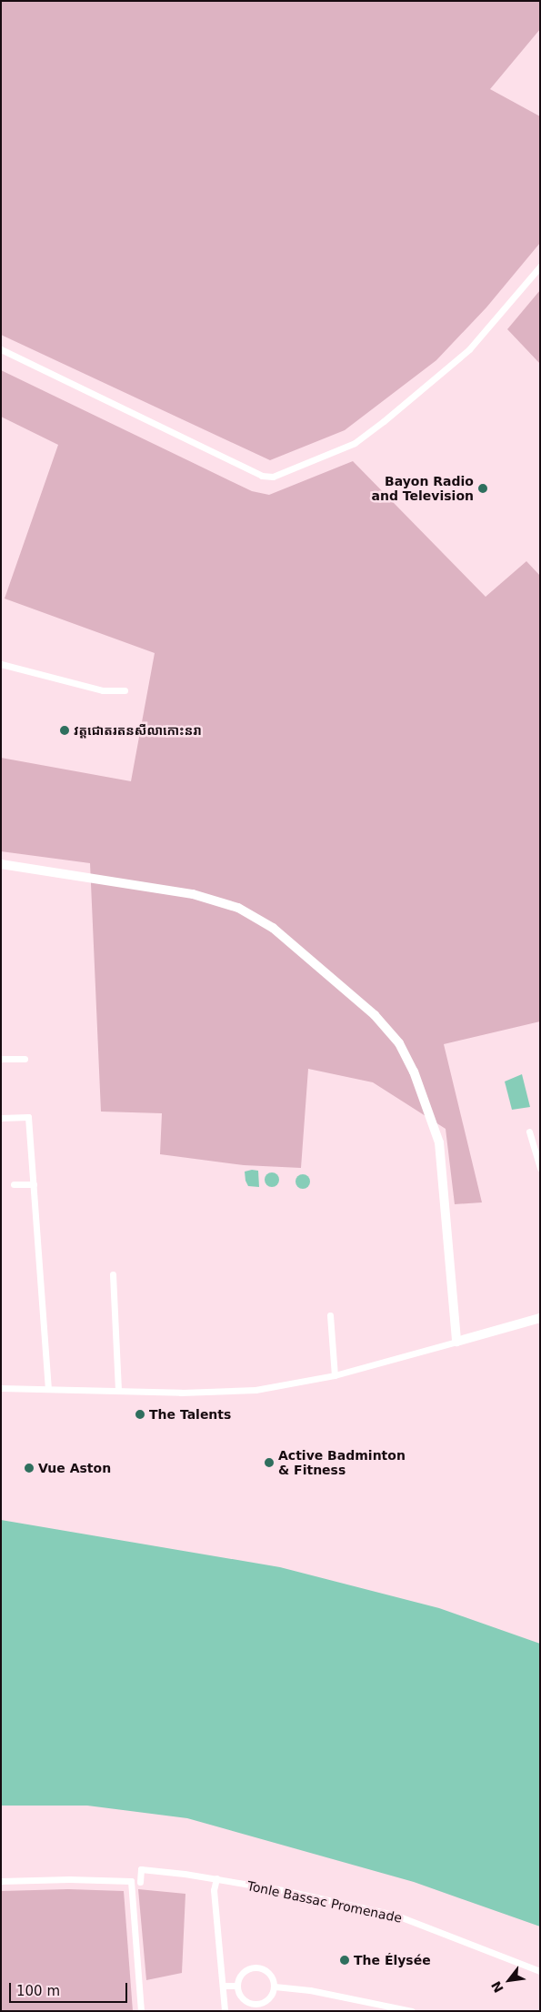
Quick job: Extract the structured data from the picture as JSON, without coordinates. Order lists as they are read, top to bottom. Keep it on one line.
{"streets":{"street":["Tonle Bassac Promenade"]},"places":["Bayon Radio and Television","វត្តជោតរតនសីលាកោះនរា","The Talents","Active Badminton & Fitness","Vue Aston","The Élysée"],"scale_bar":"100 m","north":"bottom left"}
